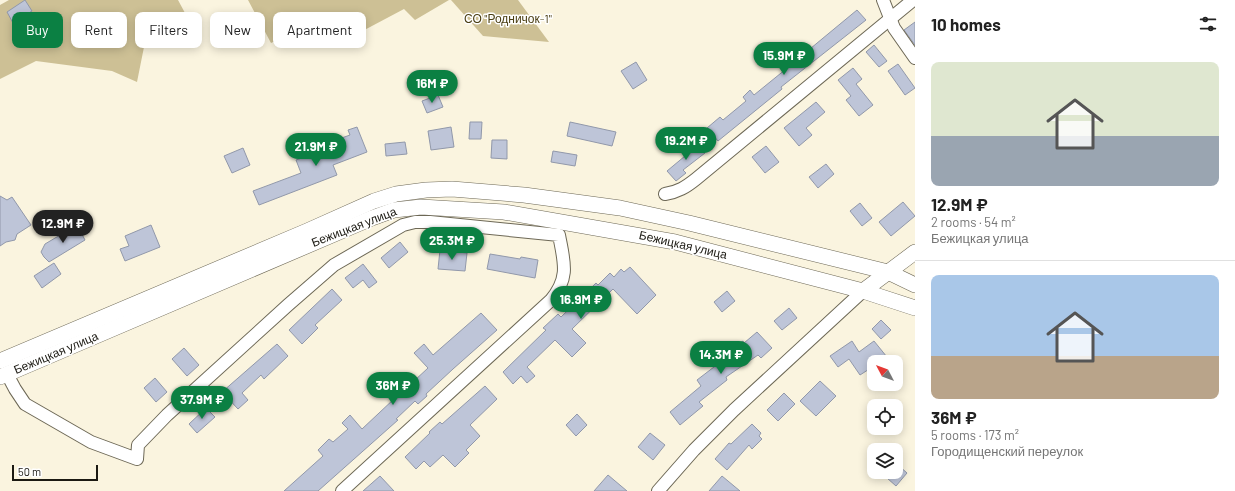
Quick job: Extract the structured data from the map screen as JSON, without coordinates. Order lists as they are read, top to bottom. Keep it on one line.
{"streets":{"main road":["Бежицкая улица"]},"parks":["СО \"Родничок-1\""],"scale_bar":"50 m","north":"top left","page":{"heading":"10 homes","chip":["Buy","Rent","Filters","New","Apartment"],"price":["15.9M ₽","16M ₽","19.2M ₽","21.9M ₽","12.9M ₽","25.3M ₽","16.9M ₽","14.3M ₽","36M ₽","37.9M ₽"],"list":[{"name":"12.9M ₽","note":"2 rooms · 54 m² · Бежицкая улица"},{"name":"36M ₽","note":"5 rooms · 173 m² · Городищенский переулок"}],"scale":"50 m"}}
